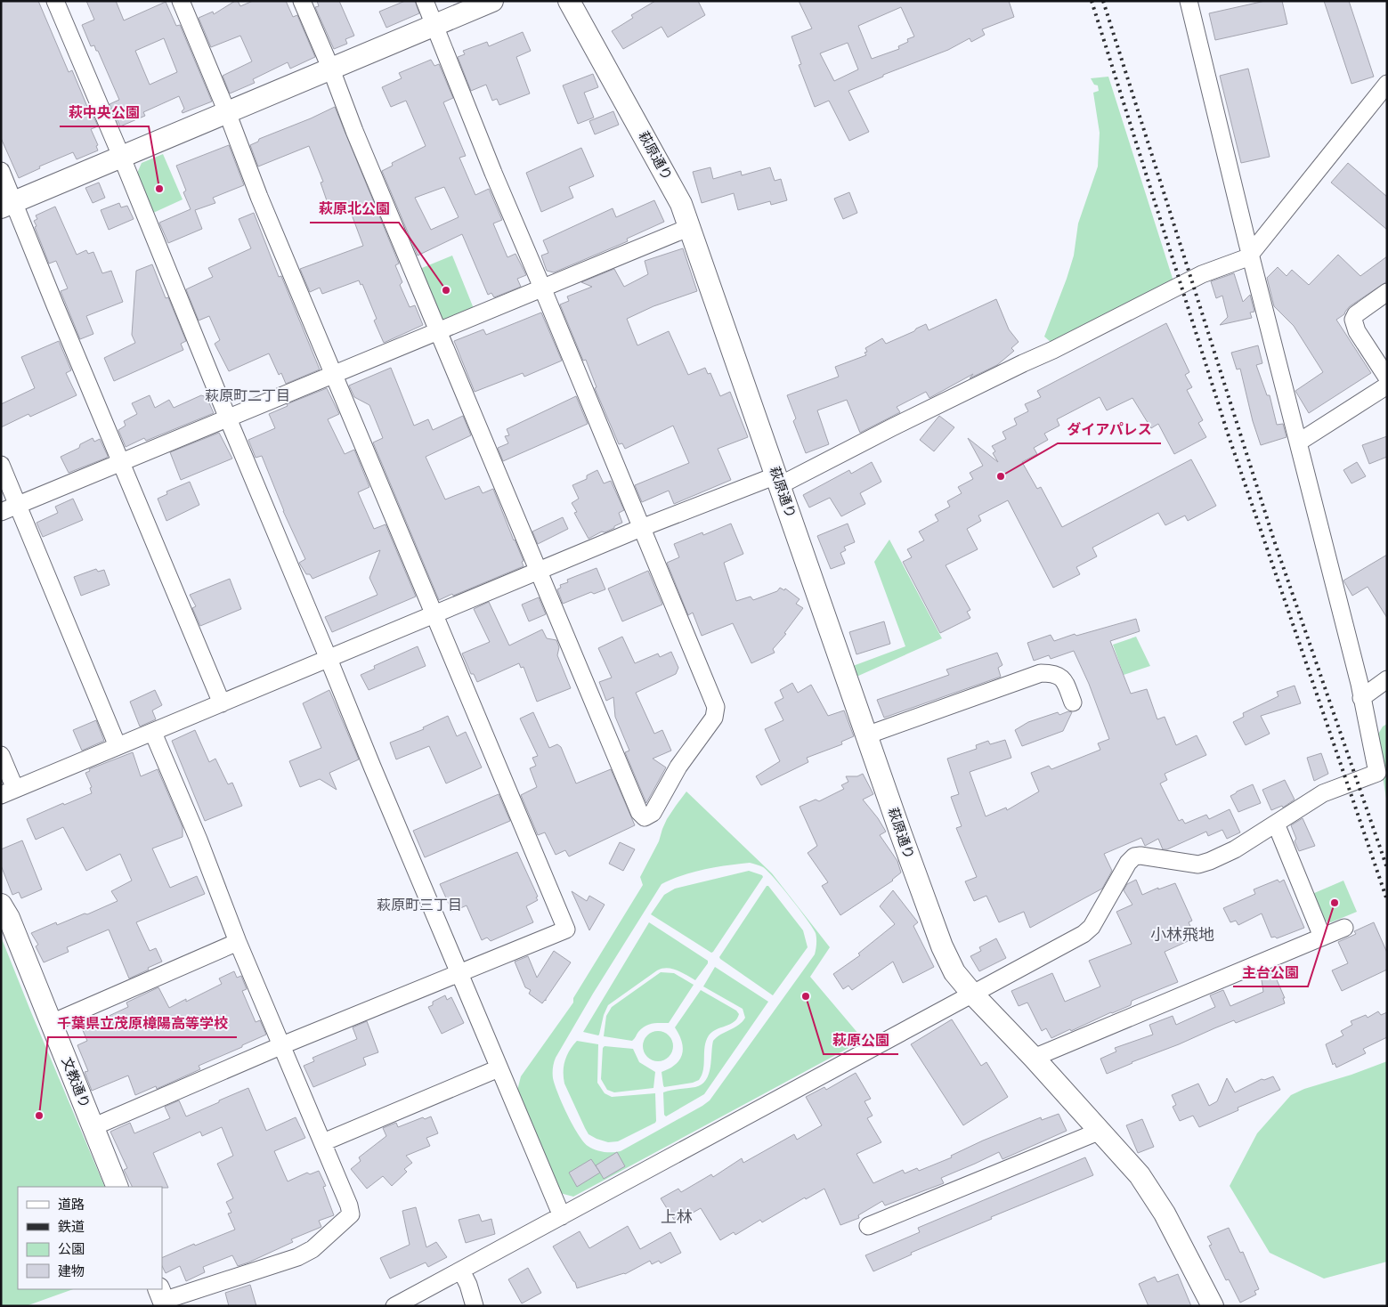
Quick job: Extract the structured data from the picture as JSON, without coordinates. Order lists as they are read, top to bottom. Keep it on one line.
{"streets":{"street":["萩原通り","文教通り"]},"districts":["萩原町二丁目","萩原町三丁目","小林飛地","上林"],"places":["萩中央公園","萩原北公園","ダイアパレス","主台公園","萩原公園","千葉県立茂原樟陽高等学校"],"legend":["道路","鉄道","公園","建物"]}
